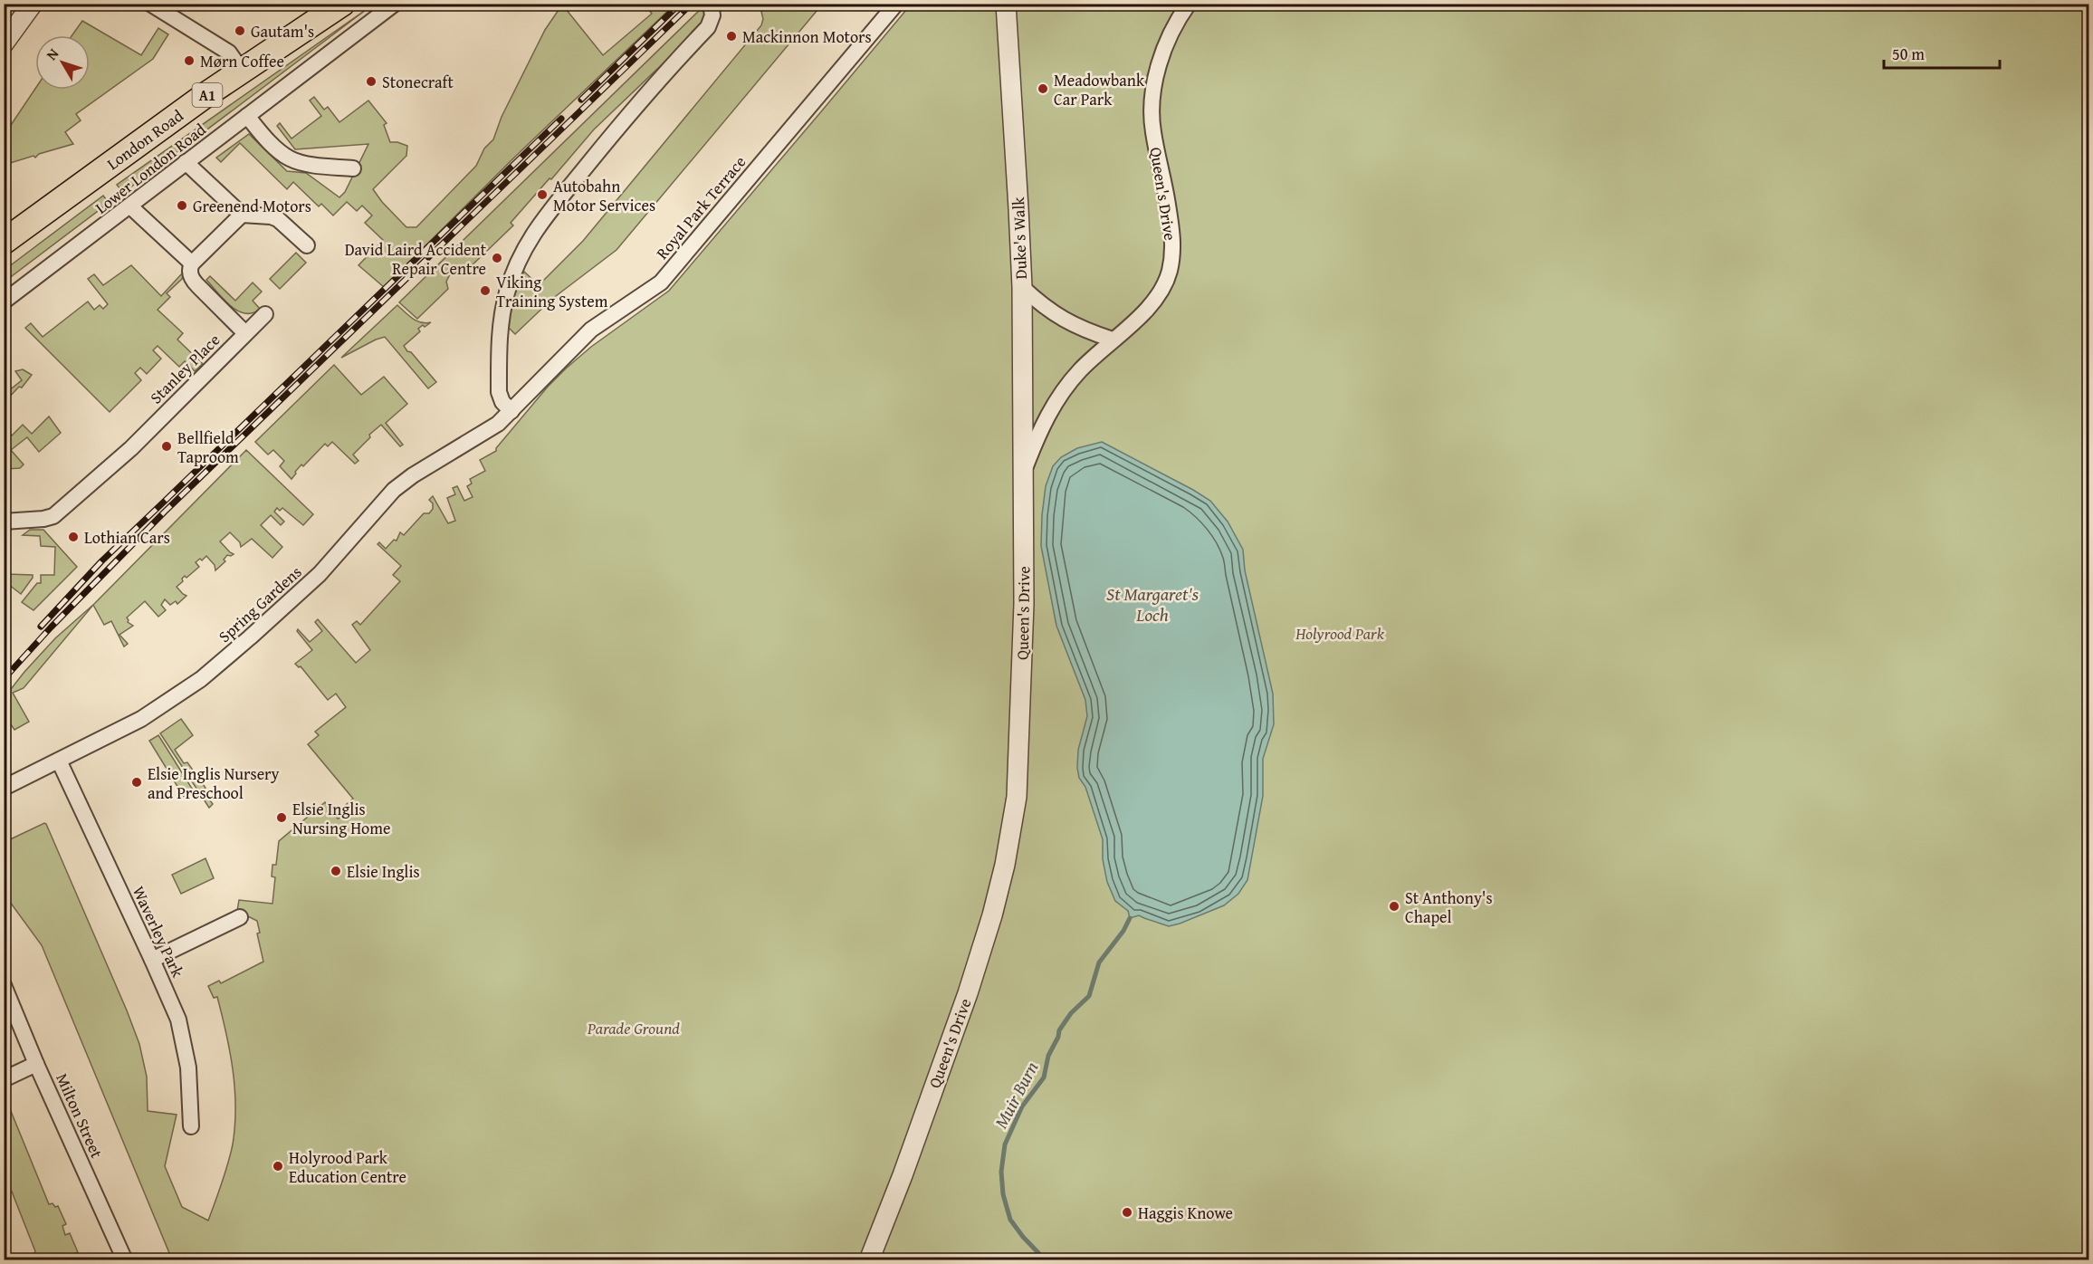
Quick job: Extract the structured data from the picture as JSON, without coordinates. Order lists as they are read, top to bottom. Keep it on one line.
{"streets":{"main road":["A1","London Road"],"street":["Lower London Road","Queen's Drive","Royal Park Terrace","Duke's Walk","Stanley Place","Spring Gardens","Waverley Park","Milton Street"]},"crossings":[["Queen's Drive","Duke's Walk"],["Royal Park Terrace","Spring Gardens"],["Spring Gardens","Waverley Park"]],"water":["St Margaret's Loch","Muir Burn"],"parks":["Holyrood Park","Parade Ground"],"places":["Gautam's","Mackinnon Motors","Mørn Coffee","Stonecraft","Meadowbank Car Park","Autobahn Motor Services","Greenend Motors","David Laird Accident Repair Centre","Viking Training System","Bellfield Taproom","Lothian Cars","Elsie Inglis Nursery and Preschool","Elsie Inglis Nursing Home","Elsie Inglis","St Anthony's Chapel","Holyrood Park Education Centre","Haggis Knowe"],"scale_bar":"50 m","north":"top left"}
